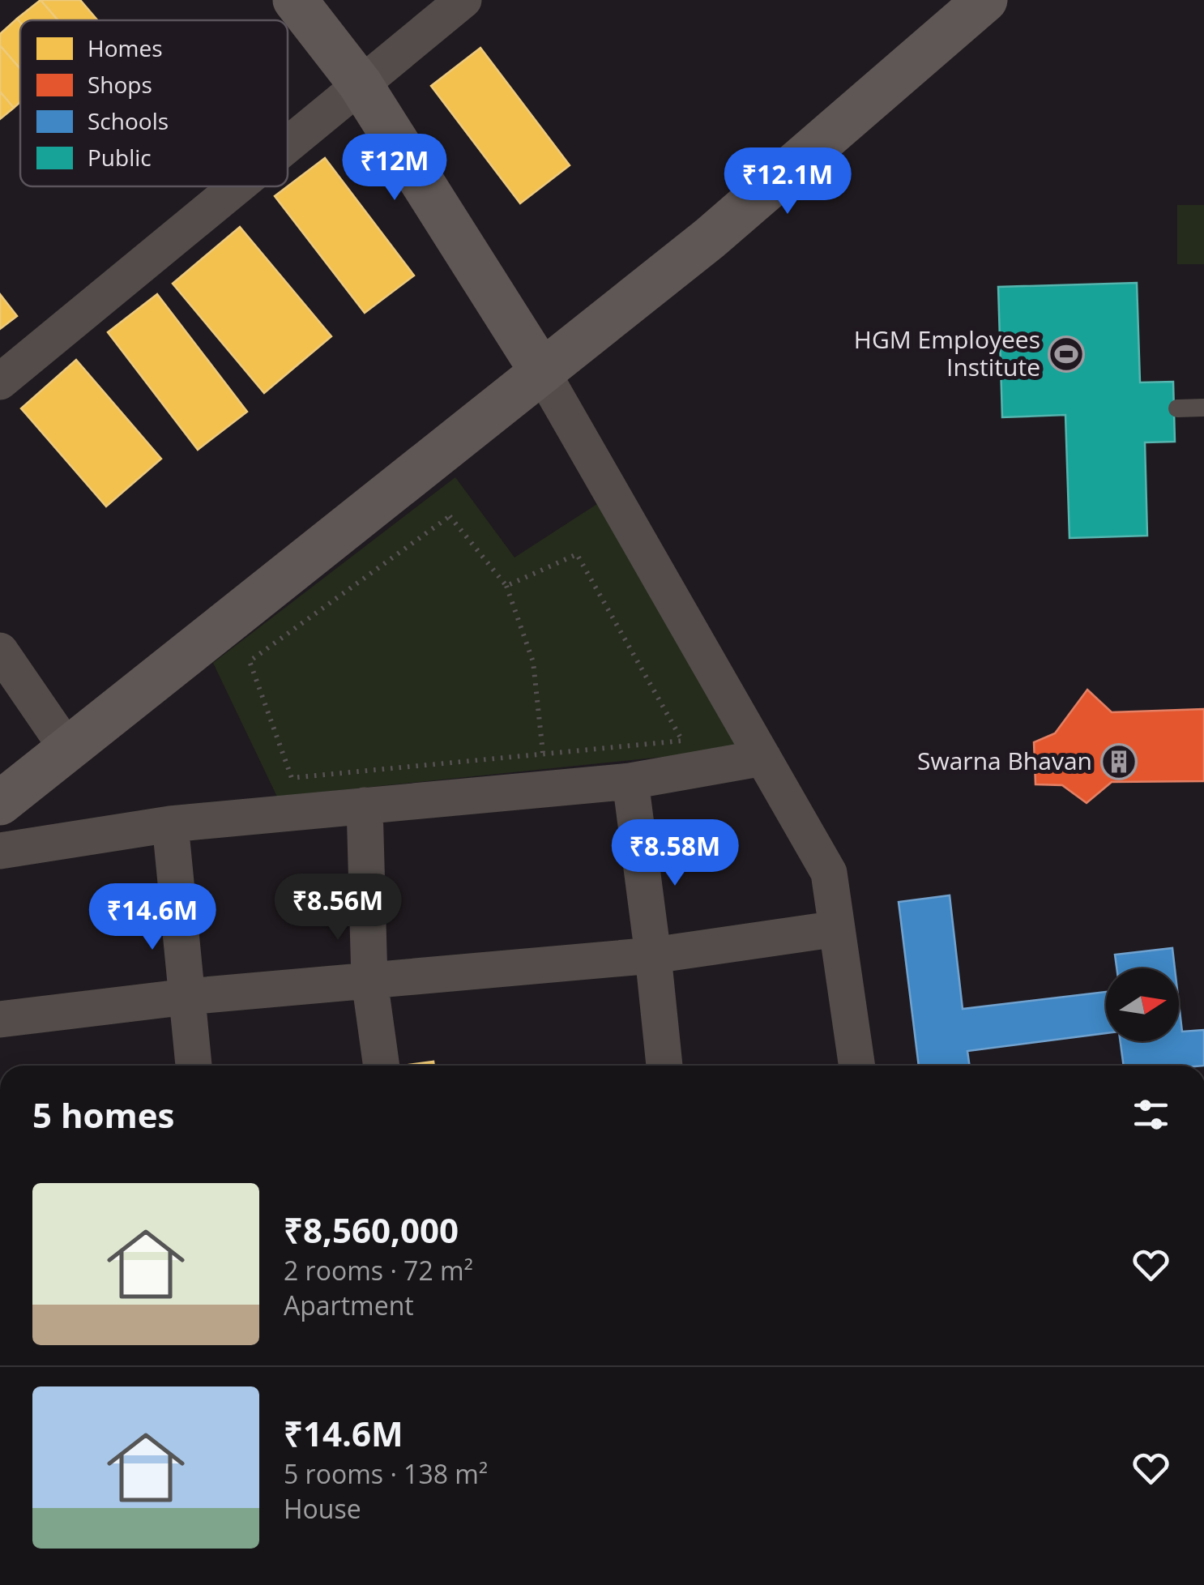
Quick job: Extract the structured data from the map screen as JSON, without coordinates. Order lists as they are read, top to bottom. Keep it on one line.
{"places":{"sports":["HGM Employees Institute"],"building":["Swarna Bhavan"]},"legend":["Homes","Shops","Schools","Public"],"north":"right","page":{"price":["₹12M","₹12.1M","₹8.58M","₹8.56M","₹14.6M"],"heading":"5 homes","list":[{"name":"₹8,560,000","note":"2 rooms · 72 m² · Apartment"},{"name":"₹14.6M","note":"5 rooms · 138 m² · House"}]}}
